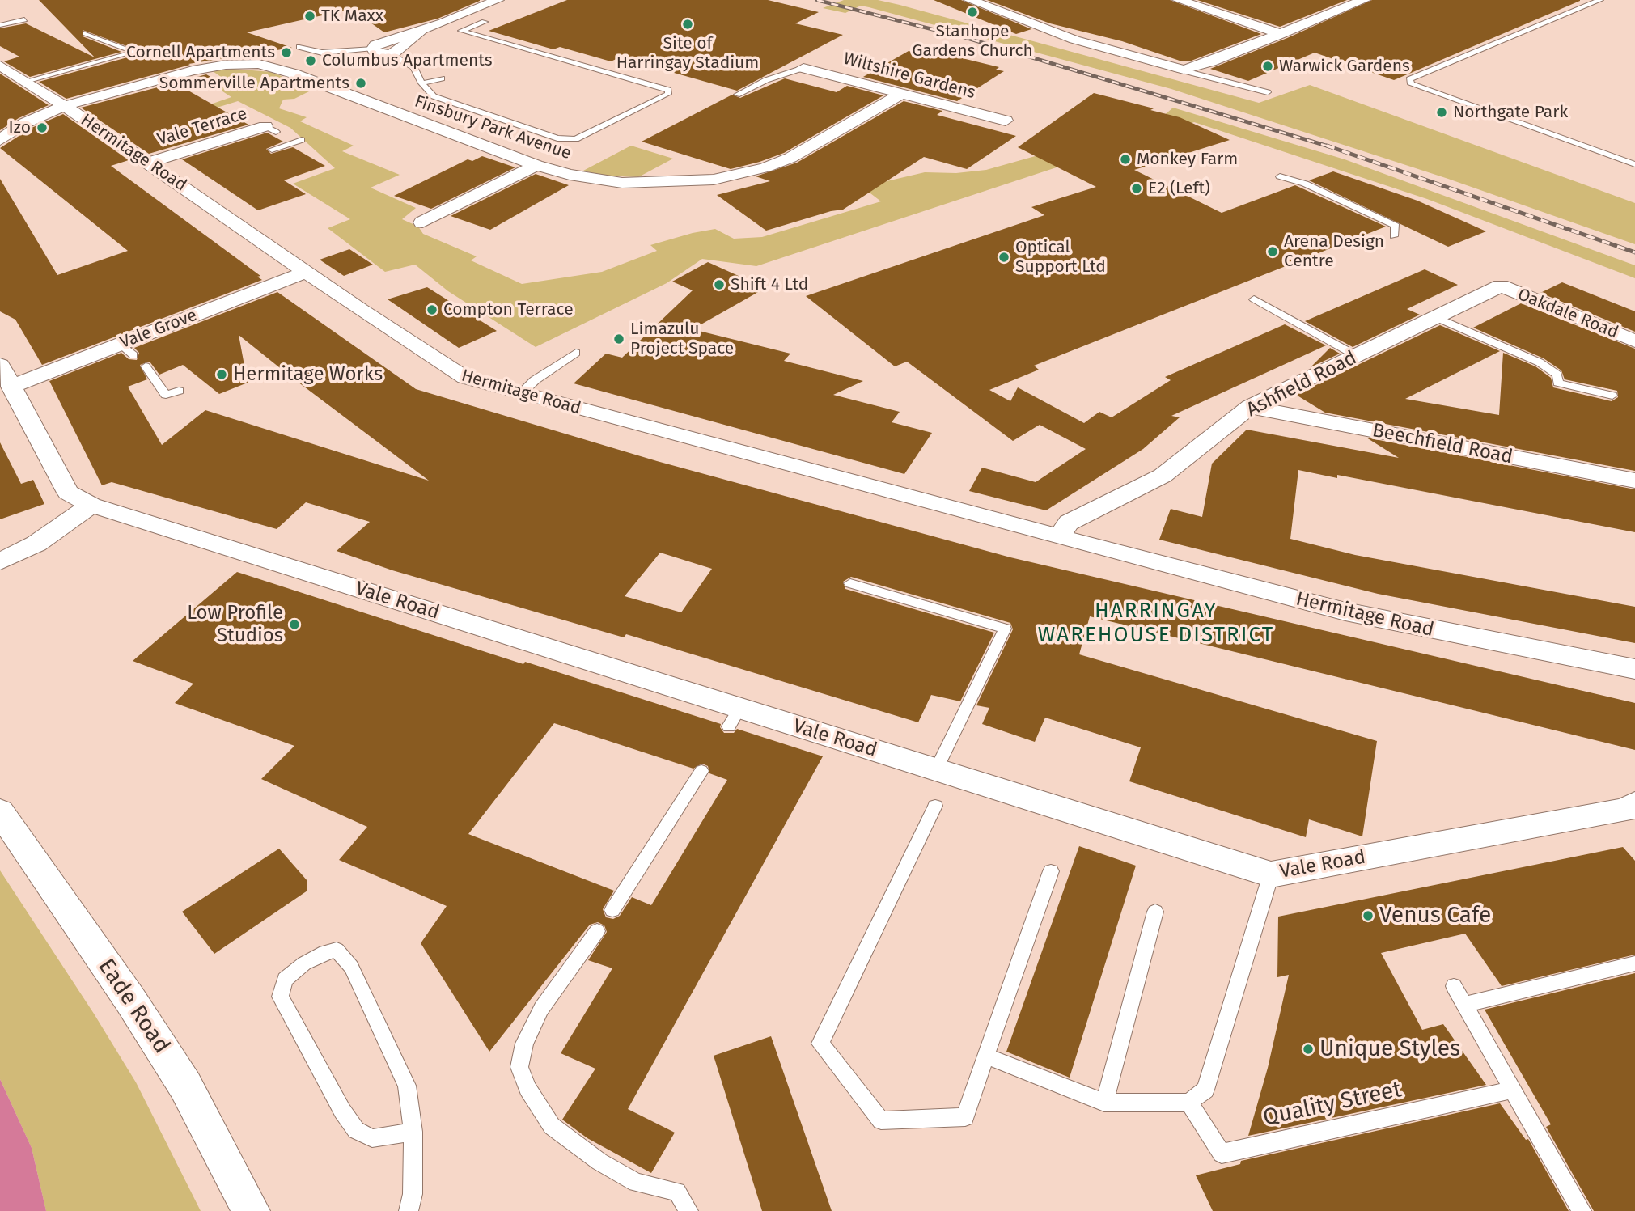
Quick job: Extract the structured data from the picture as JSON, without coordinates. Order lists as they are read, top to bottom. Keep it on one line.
{"streets":{"street":["Wiltshire Gardens","Vale Terrace","Finsbury Park Avenue","Hermitage Road","Oakdale Road","Vale Grove","Ashfield Road","Beechfield Road","Vale Road","Eade Road"],"lane":["Quality Street"]},"crossings":[["Wiltshire Gardens","Finsbury Park Avenue"],["Vale Terrace","Hermitage Road"],["Finsbury Park Avenue","Hermitage Road"],["Hermitage Road","Vale Grove"],["Hermitage Road","Ashfield Road"],["Oakdale Road","Ashfield Road"],["Vale Grove","Vale Road"],["Ashfield Road","Beechfield Road"]],"districts":["HARRINGAY WAREHOUSE DISTRICT"],"places":["Stanhope Gardens Church","TK Maxx","Site of Harringay Stadium","Cornell Apartments","Columbus Apartments","Warwick Gardens","Sommerville Apartments","Northgate Park","Izo","Monkey Farm","E2 (Left)","Arena Design Centre","Optical Support Ltd","Shift 4 Ltd","Compton Terrace","Limazulu Project Space","Hermitage Works","Low Profile Studios","Venus Cafe","Unique Styles"]}
